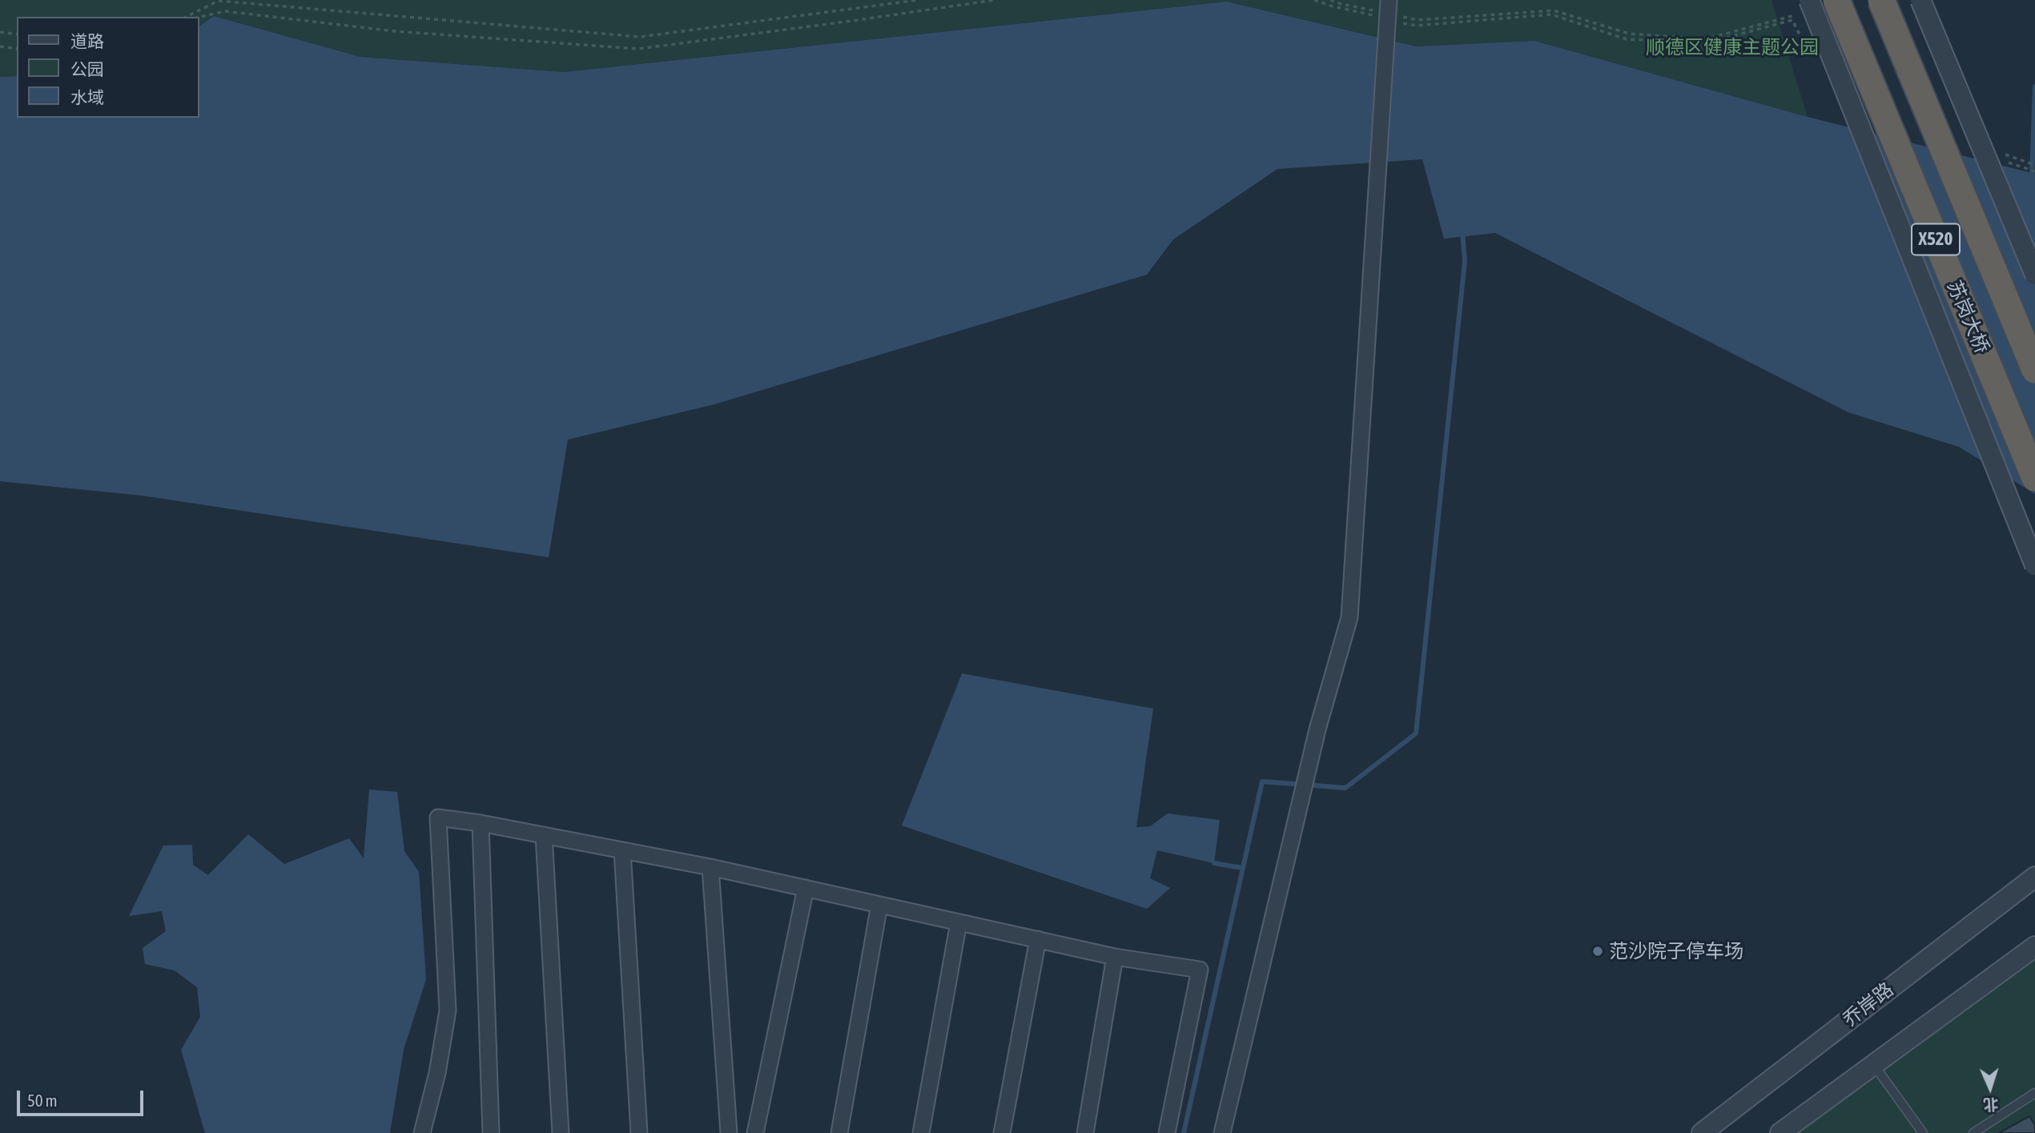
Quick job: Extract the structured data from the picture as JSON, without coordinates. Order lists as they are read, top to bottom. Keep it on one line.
{"streets":{"highway":["X520","苏岗大桥"],"street":["乔岸路"]},"parks":["顺德区健康主题公园"],"places":["范沙院子停车场"],"legend":["道路","公园","水域"],"scale_bar":"50 m","north":"bottom"}
